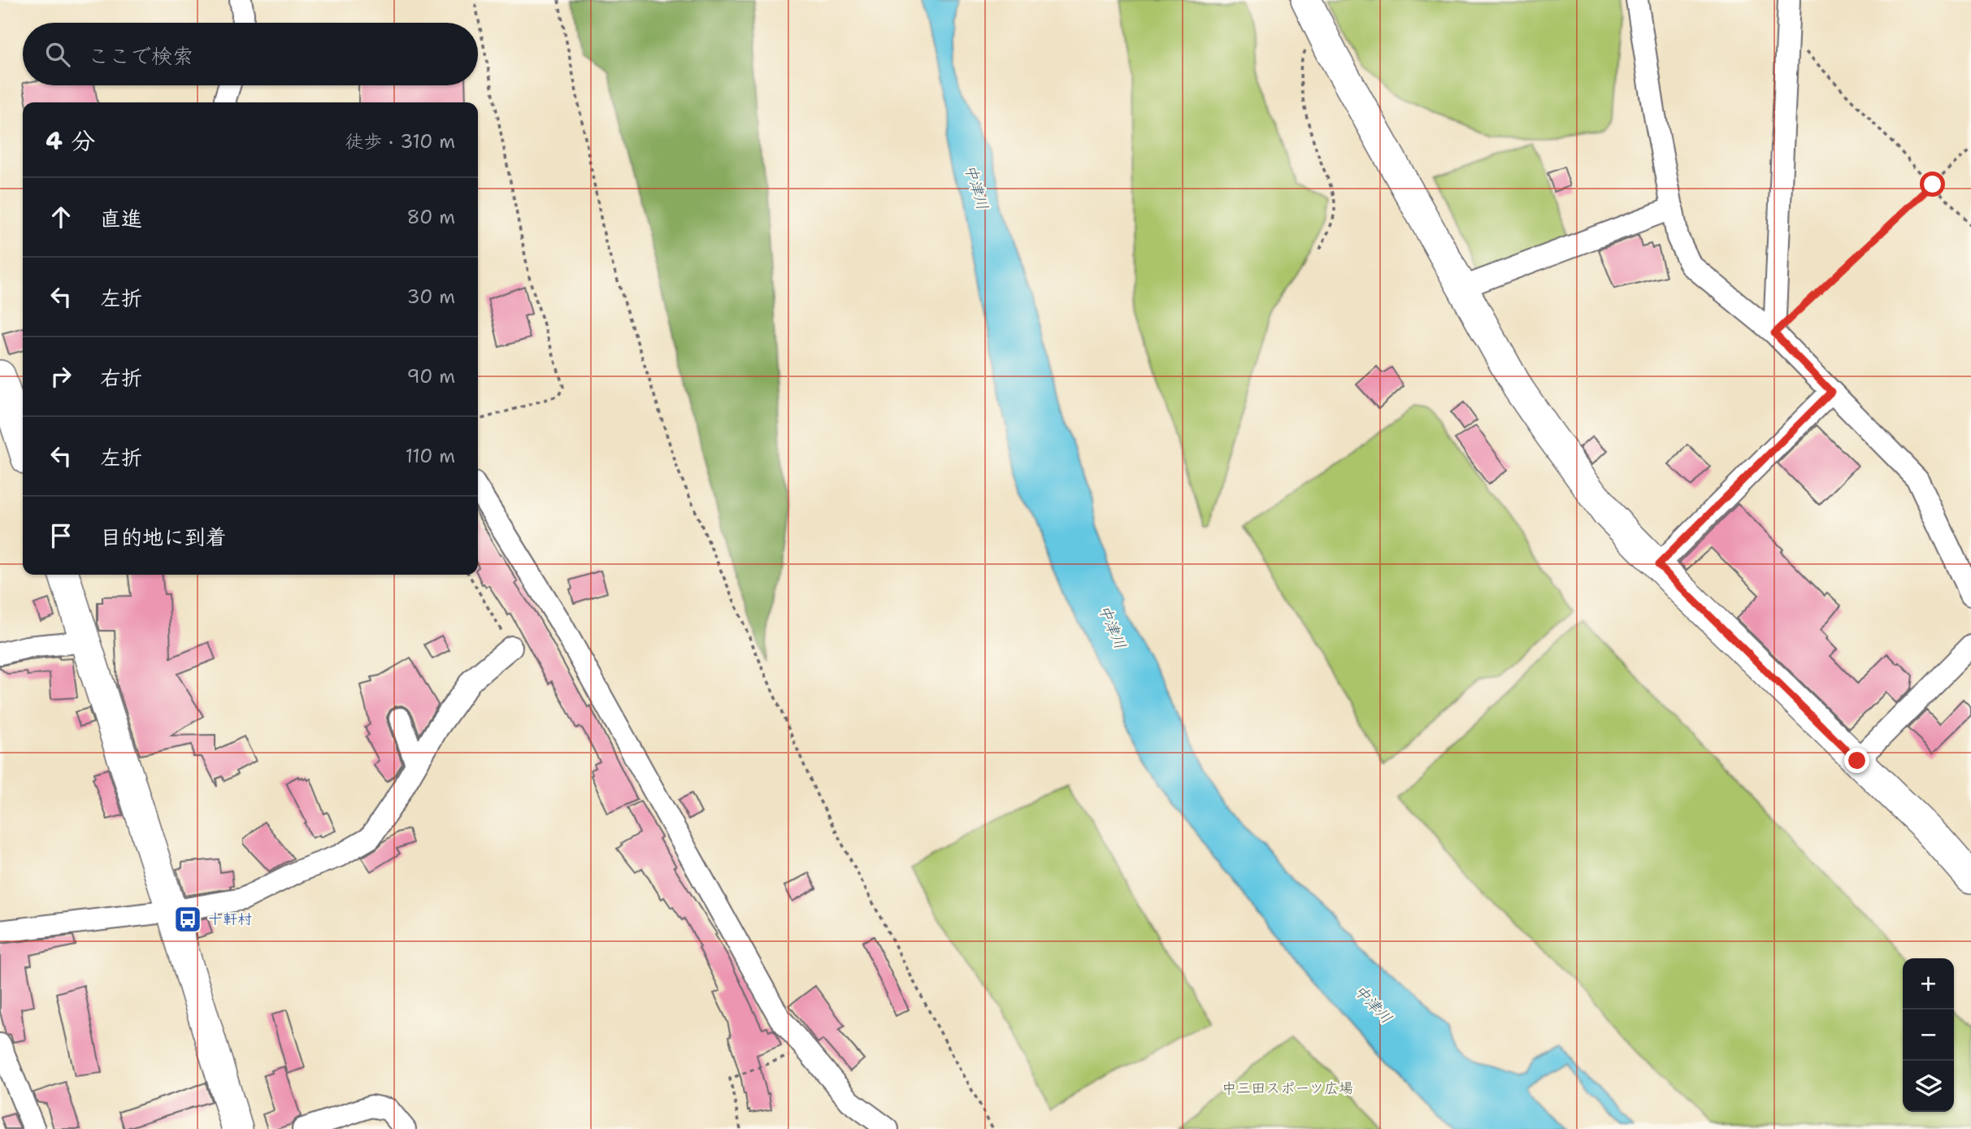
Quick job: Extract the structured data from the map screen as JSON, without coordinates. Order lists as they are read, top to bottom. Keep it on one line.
{"water":["中津川"],"parks":["中三田スポーツ広場"],"places":{"bus stop":["十軒村"]},"page":{"search":"ここで検索","heading":["4 分","徒歩 · 310 m"],"list":[["直進","80 m"],["左折","30 m"],["右折","90 m"],["左折","110 m"],"目的地に到着"],"map_buttons":["+","−"]}}
